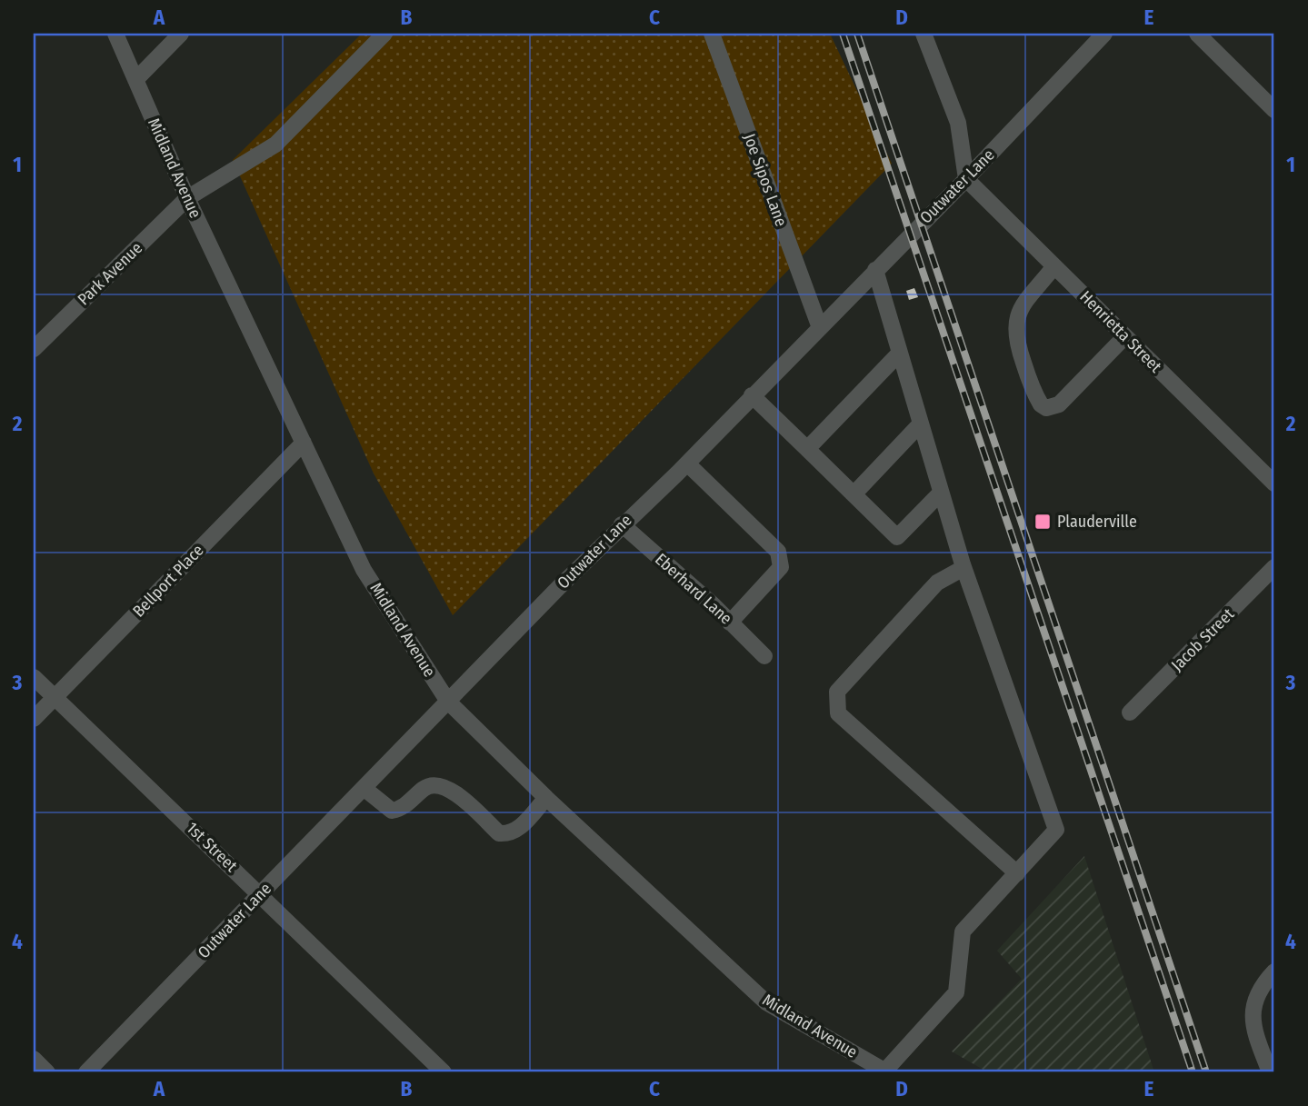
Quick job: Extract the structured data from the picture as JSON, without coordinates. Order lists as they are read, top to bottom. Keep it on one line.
{"streets":{"street":["Midland Avenue","Joe Sipos Lane","Outwater Lane","Park Avenue","Henrietta Street","Bellport Place","Eberhard Lane","Jacob Street","1st Street"]},"crossings":[["Midland Avenue","Outwater Lane"],["Midland Avenue","Park Avenue"],["Midland Avenue","Bellport Place"],["Joe Sipos Lane","Outwater Lane"],["Outwater Lane","Henrietta Street"],["Outwater Lane","Eberhard Lane"],["Outwater Lane","1st Street"],["Bellport Place","1st Street"]],"places":{"transit":["Plauderville"]},"grid":{"columns":["A","B","C","D","E"],"rows":["1","2","3","4"]}}
